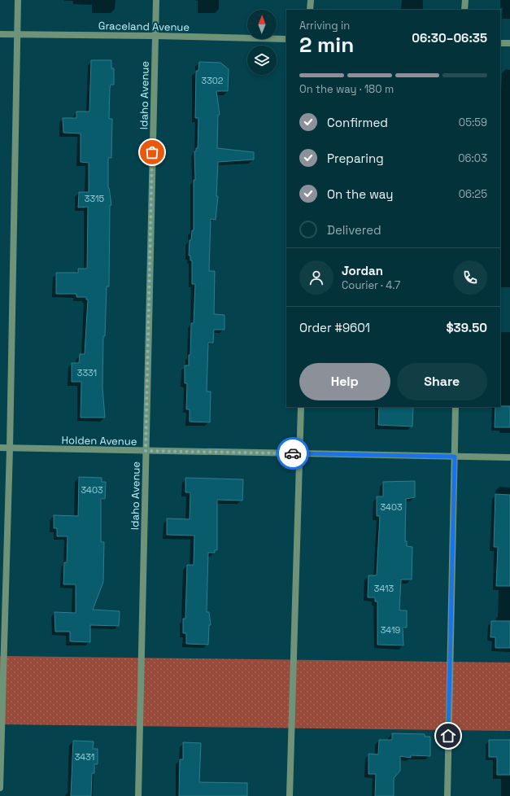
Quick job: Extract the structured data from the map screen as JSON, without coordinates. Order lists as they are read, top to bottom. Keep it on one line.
{"streets":{"street":["Graceland Avenue","Idaho Avenue","Holden Avenue"]},"crossings":[["Graceland Avenue","Idaho Avenue"],["Idaho Avenue","Holden Avenue"]],"house_numbers":["3302","3315","3331","3403","3403","3413","3419","3431"],"north":"top","page":{"heading":["2 min","Arriving in","06:30–06:35"],"panel":["Jordan","Courier · 4.7","Order #9601","$39.50"],"bar":"On the way · 180 m","list":[["Confirmed","05:59"],["Preparing","06:03"],["On the way","06:25"],"Delivered"],"buttons":["Help","Share"]}}
